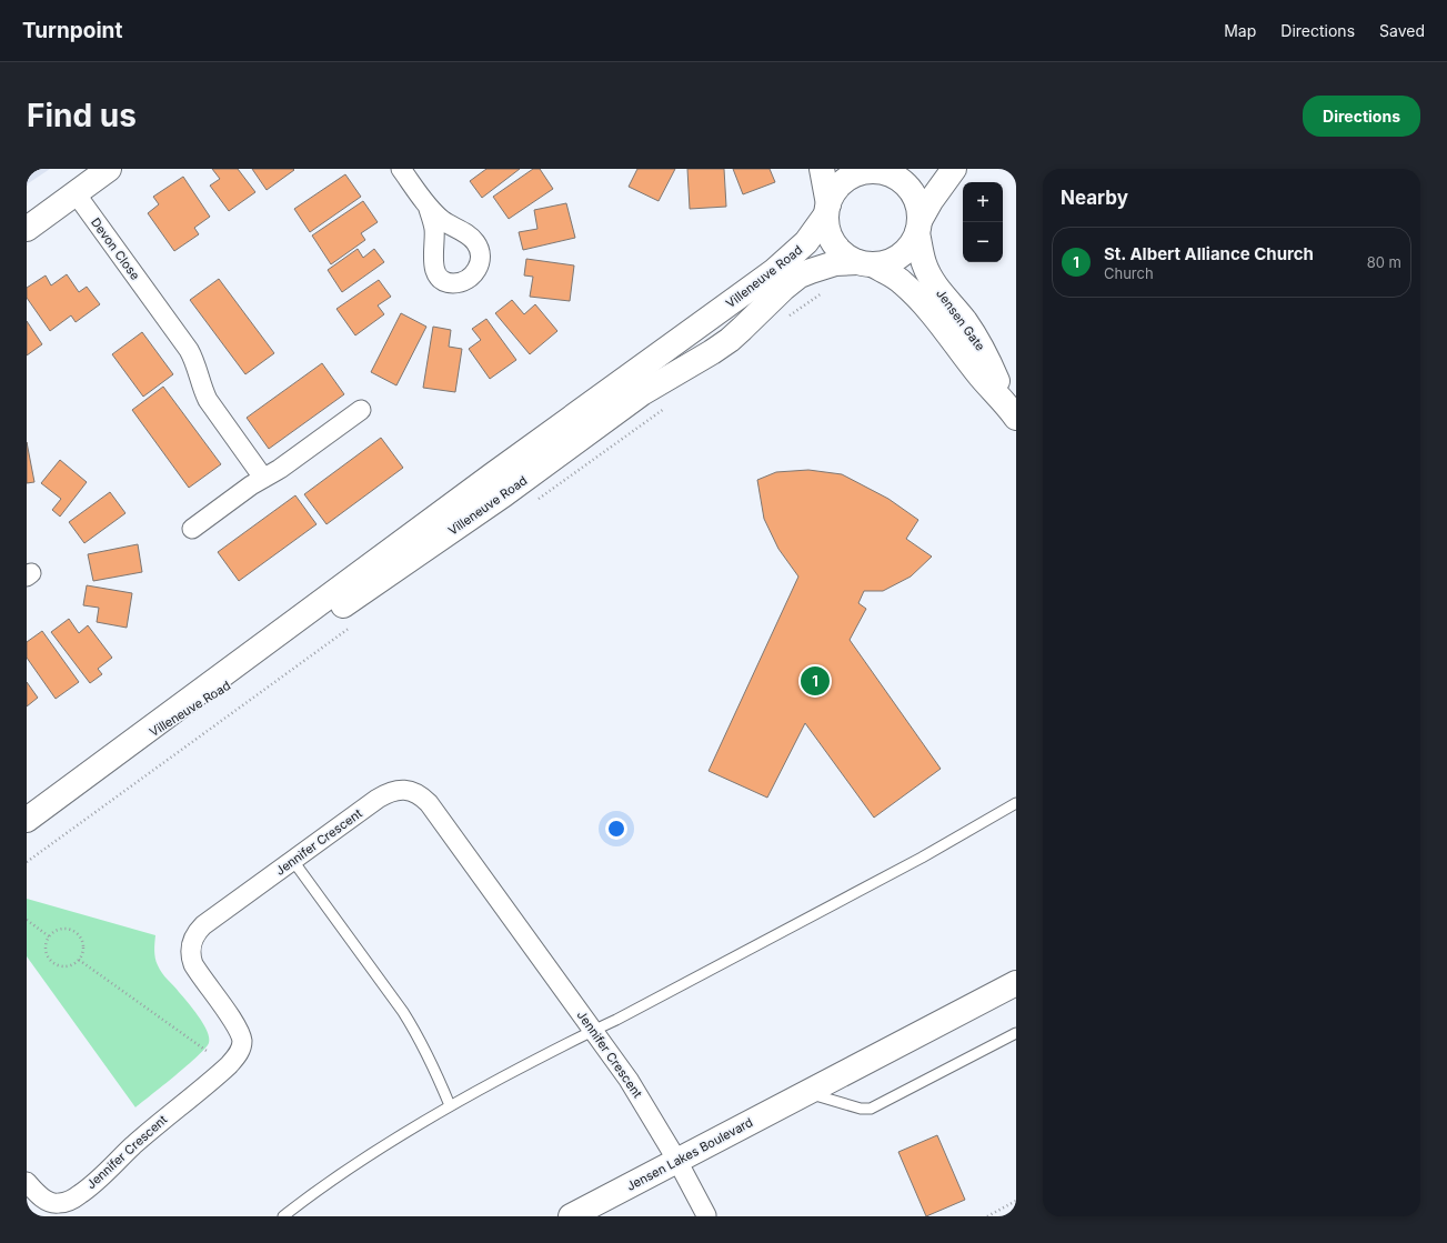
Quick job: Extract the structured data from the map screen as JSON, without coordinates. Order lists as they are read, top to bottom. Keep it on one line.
{"streets":{"main road":["Villeneuve Road","Jensen Gate","Jensen Lakes Boulevard"],"street":["Devon Close","Jennifer Crescent"]},"crossings":[["Villeneuve Road","Jensen Gate"],["Jennifer Crescent","Jensen Lakes Boulevard"]],"page":{"header":"Turnpoint","nav":["Map","Directions","Saved"],"buttons":"Directions","title":"Find us","heading":"Nearby","map_buttons":["+","−"],"list":[{"mark":"1","name":"St. Albert Alliance Church","note":"Church","value":"80 m"}],"pins":"1"}}
